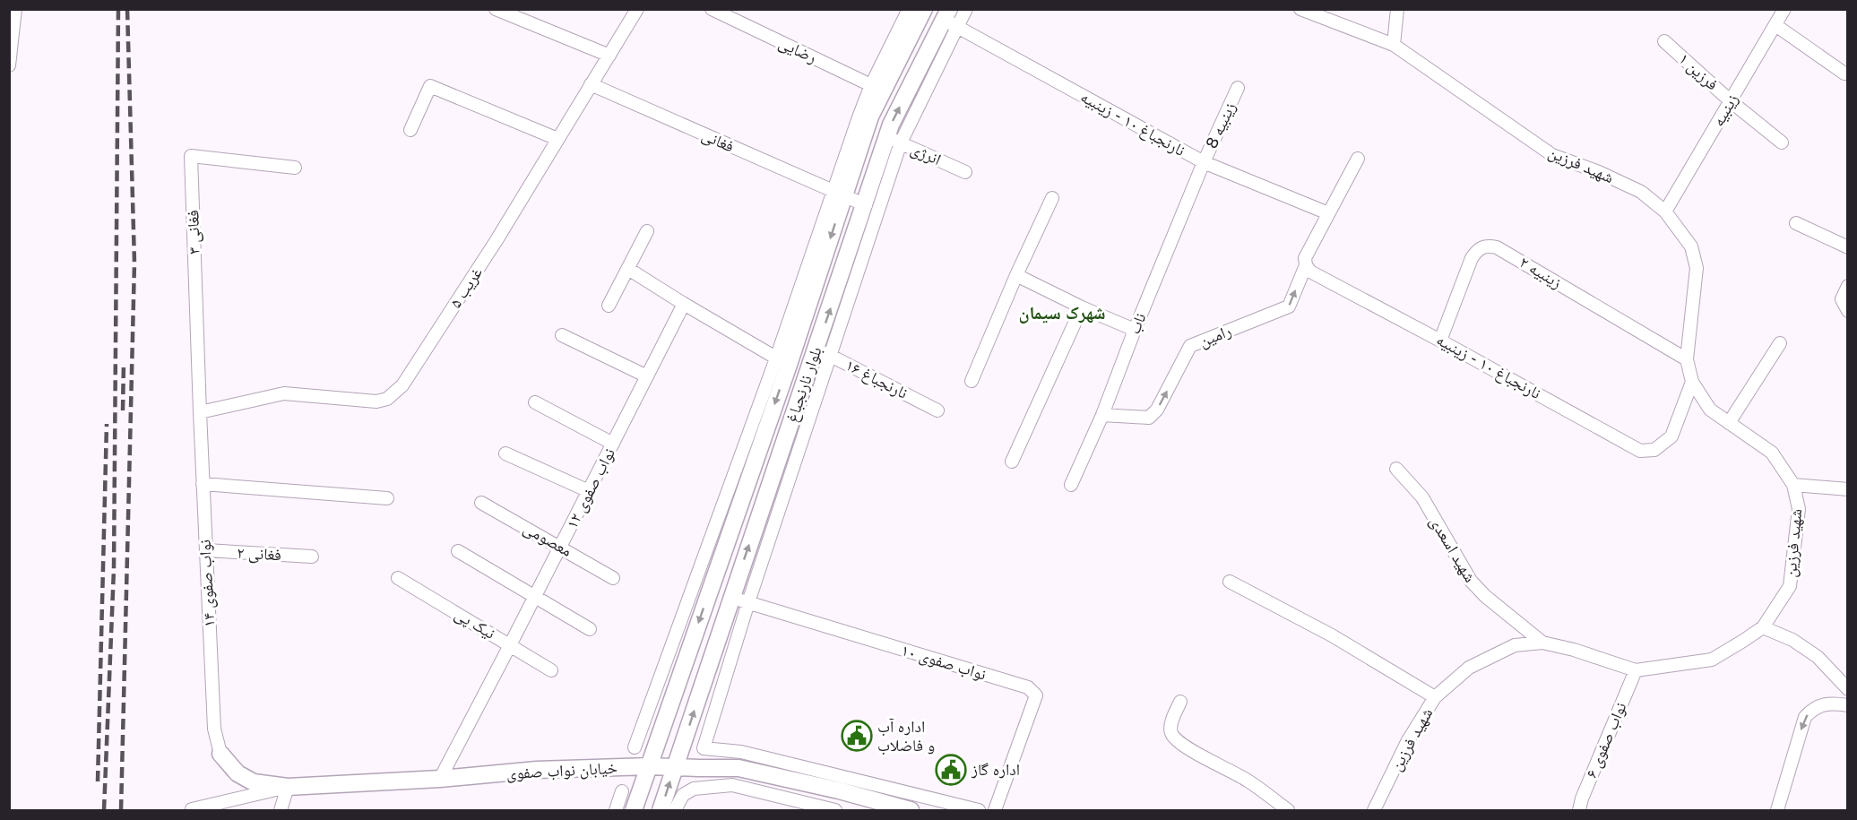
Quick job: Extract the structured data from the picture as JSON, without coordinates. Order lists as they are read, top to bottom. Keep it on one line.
{"streets":{"main road":["بلوار نارنجباغ","خیابان نواب صفوی"],"street":["رضایی","فرزین ۱","زینبیه","نارنجباغ ۱۰ - زینبیه","زینبیه 8","فغانی","انرژی","شهید فرزین","فغانی ۳","زینبیه ۲","غریب ۵","ناب","رامین","نارنجباغ ۱۶","نواب صفوی ۱۲","معصومی","شهید اسعدی","فغانی ۲","نواب صفوی ۱۴","نیک پی","نواب صفوی ۱۰","نواب صفوی ۶"]},"crossings":[["رضایی","بلوار نارنجباغ"],["فرزین ۱","زینبیه"],["زینبیه","شهید فرزین"],["نارنجباغ ۱۰ - زینبیه","زینبیه 8"],["نارنجباغ ۱۰ - زینبیه","شهید فرزین"],["نارنجباغ ۱۰ - زینبیه","زینبیه ۲"],["نارنجباغ ۱۰ - زینبیه","ناب"],["نارنجباغ ۱۰ - زینبیه","رامین"],["نارنجباغ ۱۰ - زینبیه","بلوار نارنجباغ"],["زینبیه 8","ناب"],["فغانی","غریب ۵"],["فغانی","بلوار نارنجباغ"],["انرژی","بلوار نارنجباغ"],["شهید فرزین","زینبیه ۲"],["شهید فرزین","شهید اسعدی"],["شهید فرزین","نواب صفوی ۶"],["فغانی ۳","غریب ۵"],["فغانی ۳","نواب صفوی ۱۴"],["غریب ۵","نواب صفوی ۱۴"],["ناب","رامین"],["نارنجباغ ۱۶","بلوار نارنجباغ"],["بلوار نارنجباغ","نواب صفوی ۱۰"],["بلوار نارنجباغ","خیابان نواب صفوی"],["نواب صفوی ۱۲","معصومی"],["نواب صفوی ۱۲","نیک پی"],["نواب صفوی ۱۲","خیابان نواب صفوی"],["فغانی ۲","نواب صفوی ۱۴"],["نواب صفوی ۱۴","خیابان نواب صفوی"]],"one_way":["رامین"],"districts":["شهرک سیمان"],"places":{"public building":["اداره آب و فاضلاب","اداره گاز"]}}
